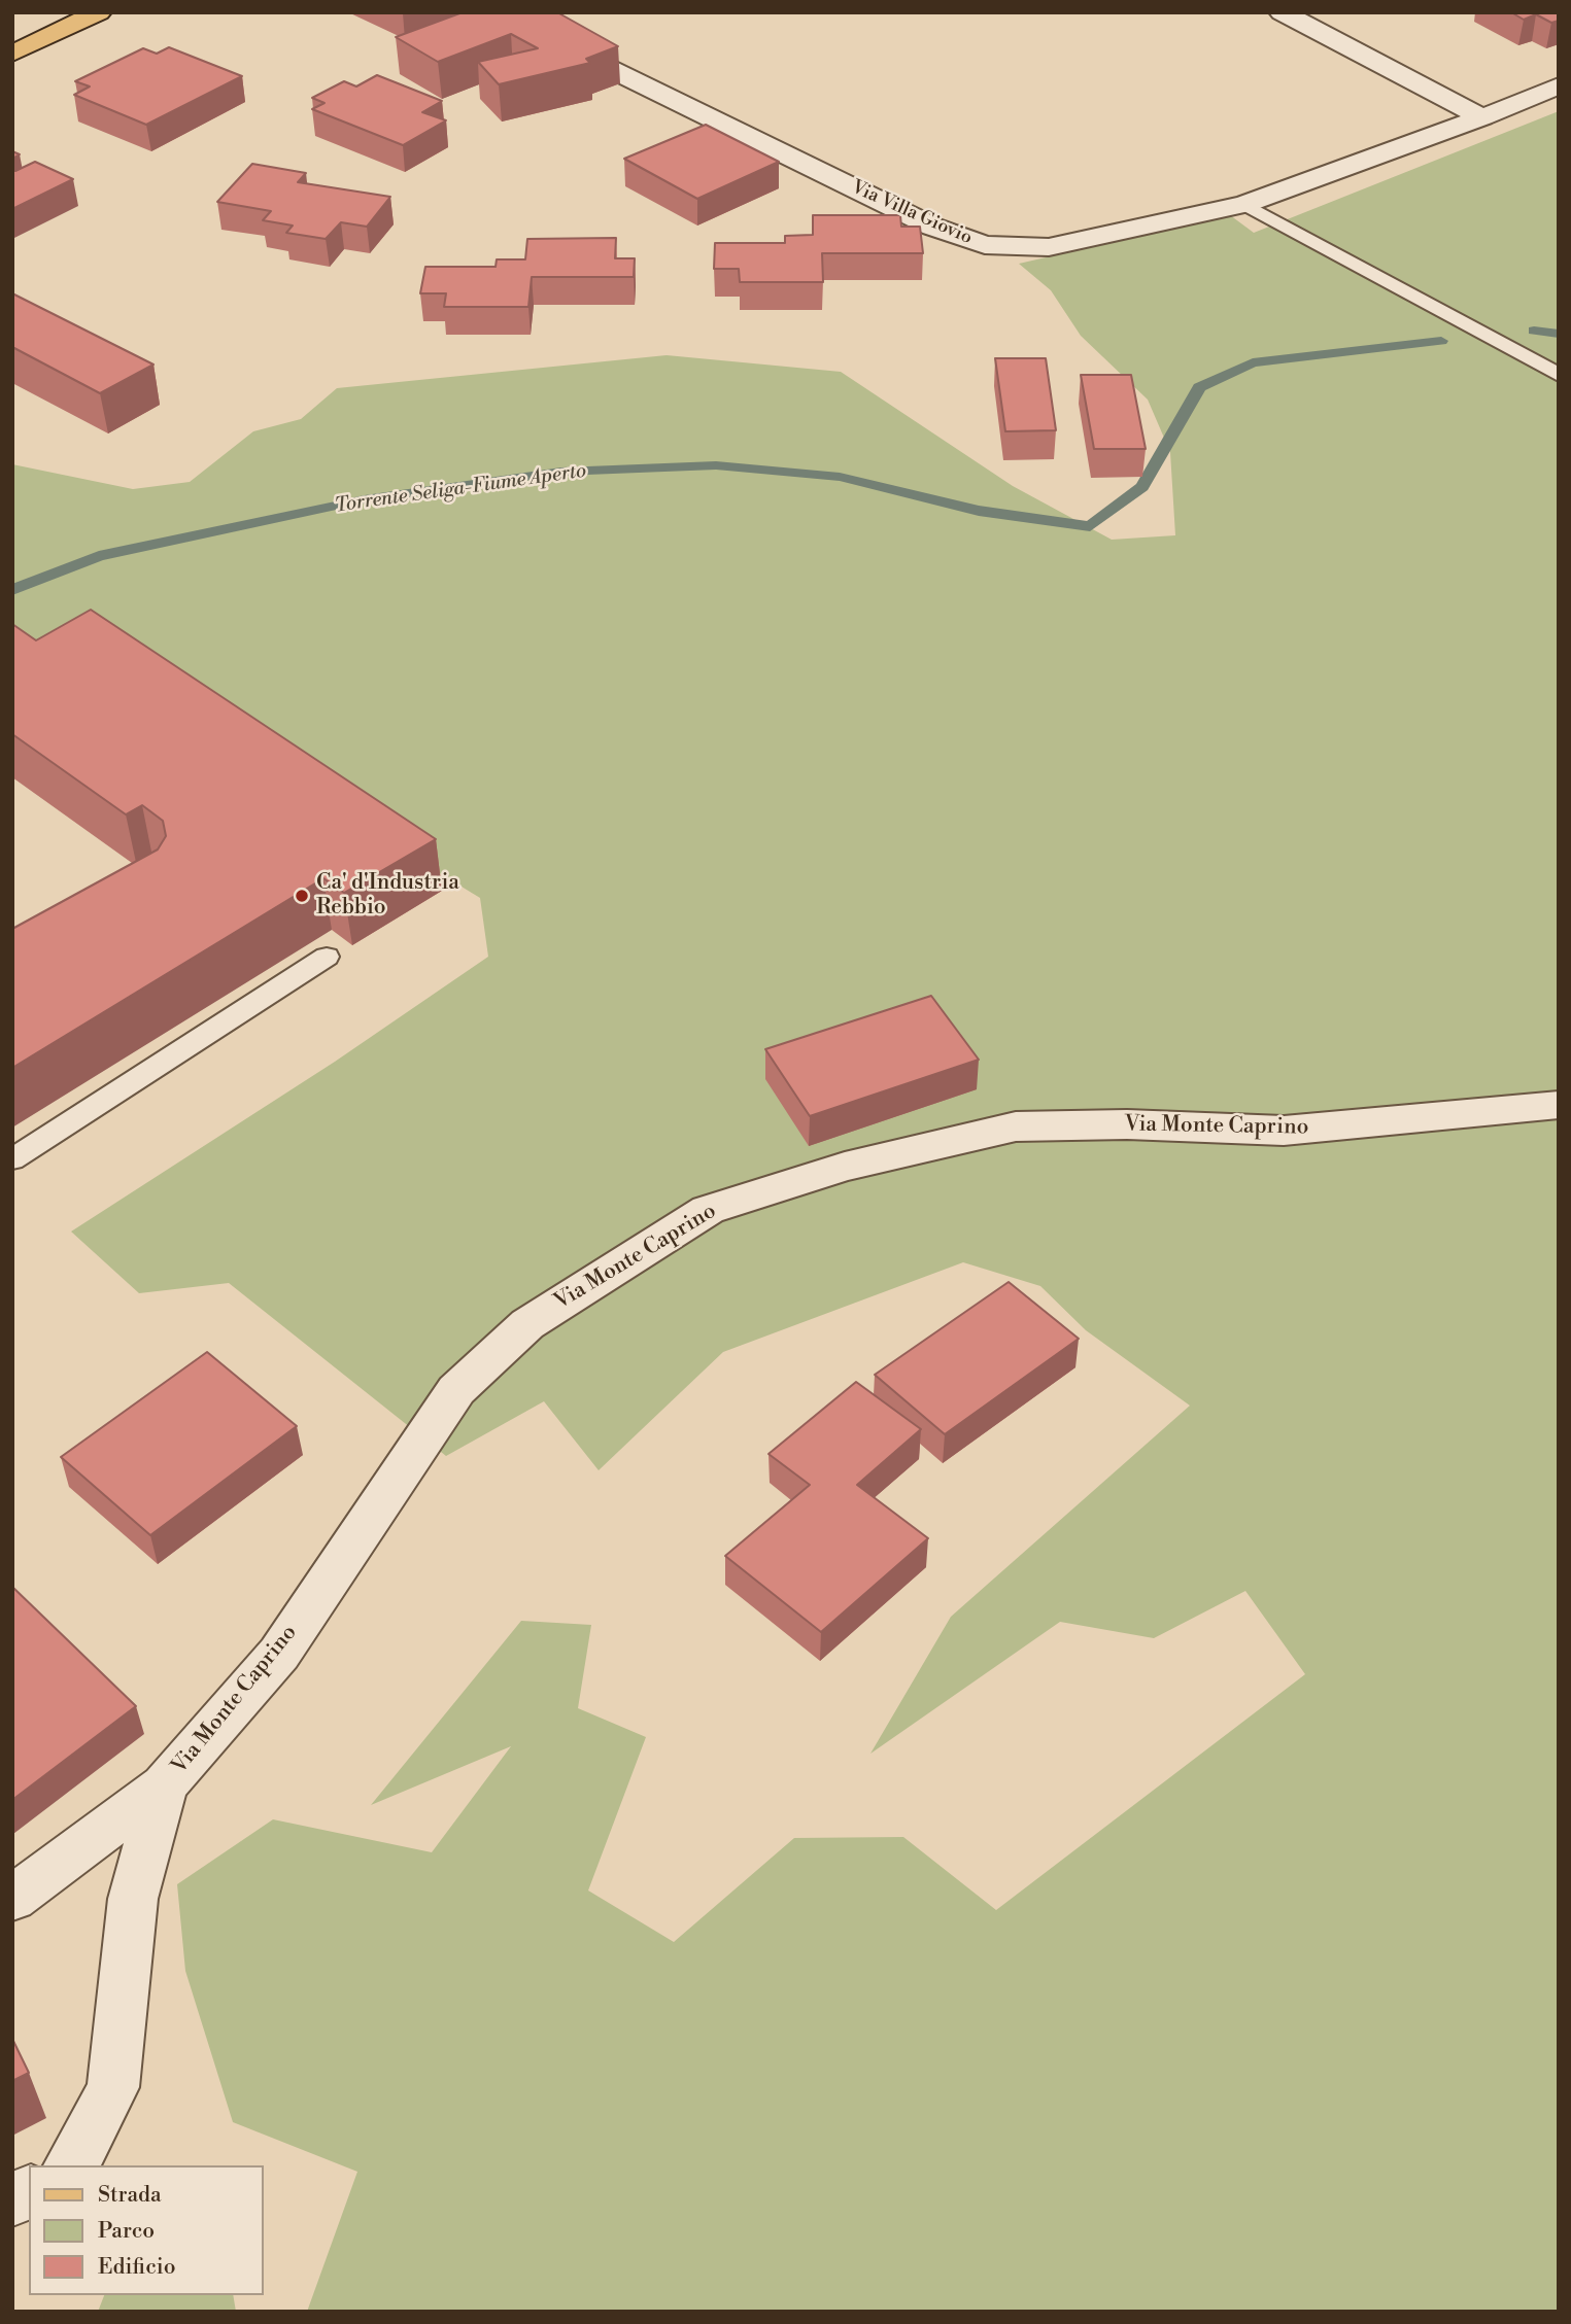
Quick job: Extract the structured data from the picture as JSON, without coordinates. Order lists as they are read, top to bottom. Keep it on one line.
{"streets":{"street":["Via Villa Giovio","Via Monte Caprino"]},"water":["Torrente Seliga-Fiume Aperto"],"places":["Ca' d'Industria Rebbio"],"legend":["Strada","Parco","Edificio"]}
